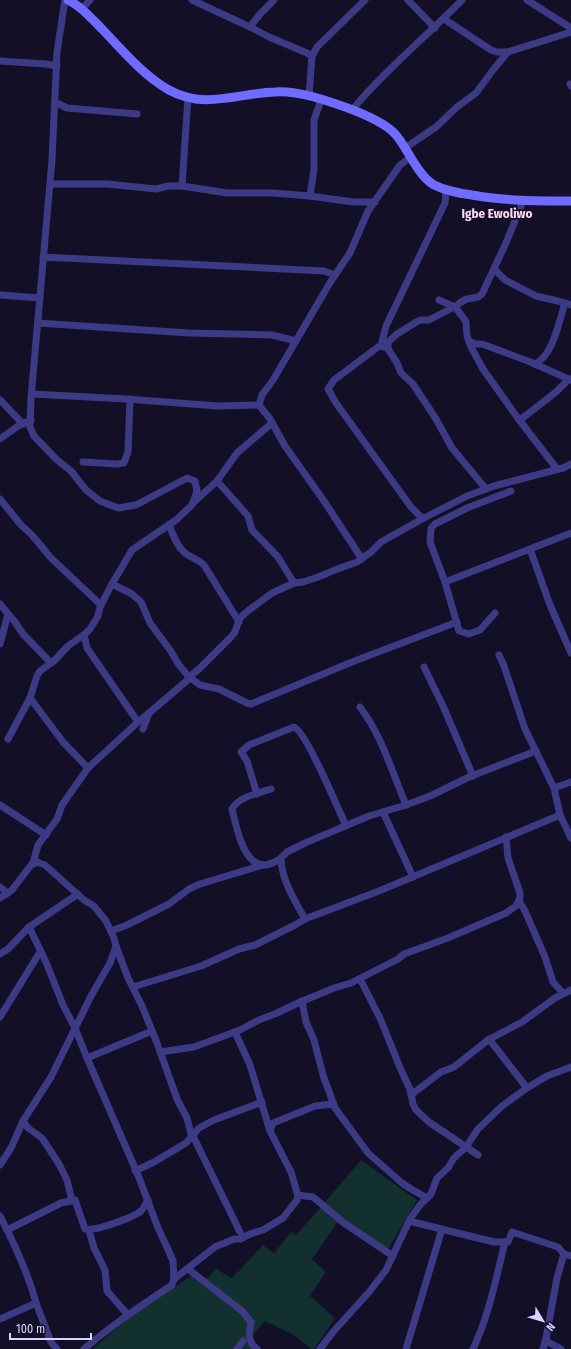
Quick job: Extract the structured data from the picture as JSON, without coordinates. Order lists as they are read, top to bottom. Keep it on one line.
{"districts":["Igbe Ewoliwo"],"scale_bar":"100 m","north":"bottom right"}
